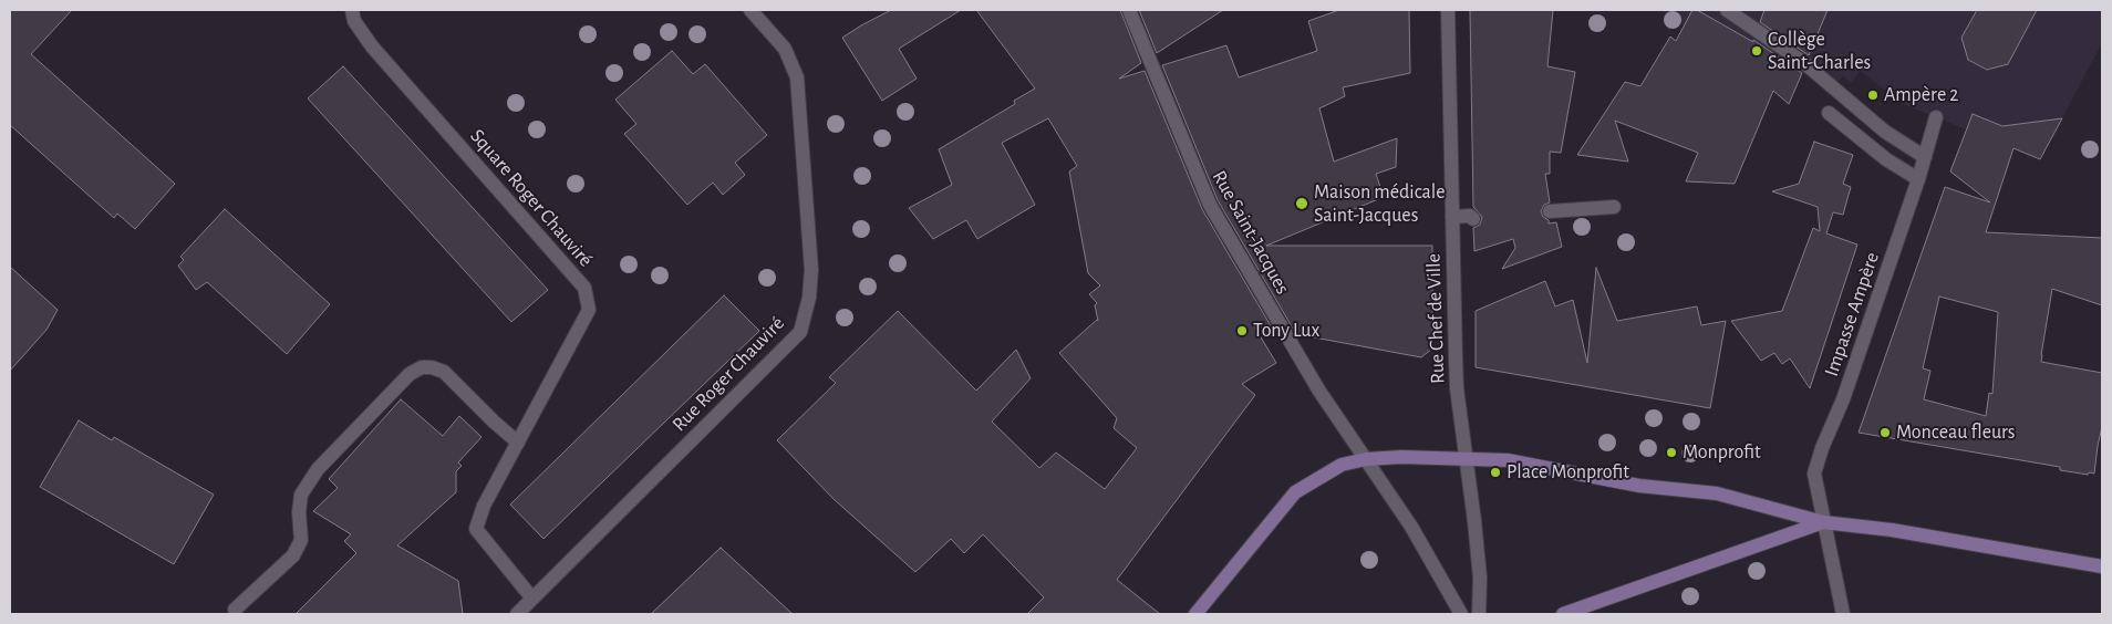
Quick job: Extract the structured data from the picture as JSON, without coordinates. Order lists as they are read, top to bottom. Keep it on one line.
{"streets":{"street":["Square Roger Chauviré","Rue Saint-Jacques","Impasse Ampère","Rue Chef de Ville","Rue Roger Chauviré"]},"crossings":[["Square Roger Chauviré","Rue Roger Chauviré"]],"places":["Collège Saint-Charles","Ampère 2","Maison médicale Saint-Jacques","Tony Lux","Monceau fleurs","Monprofit","Place Monprofit"]}
